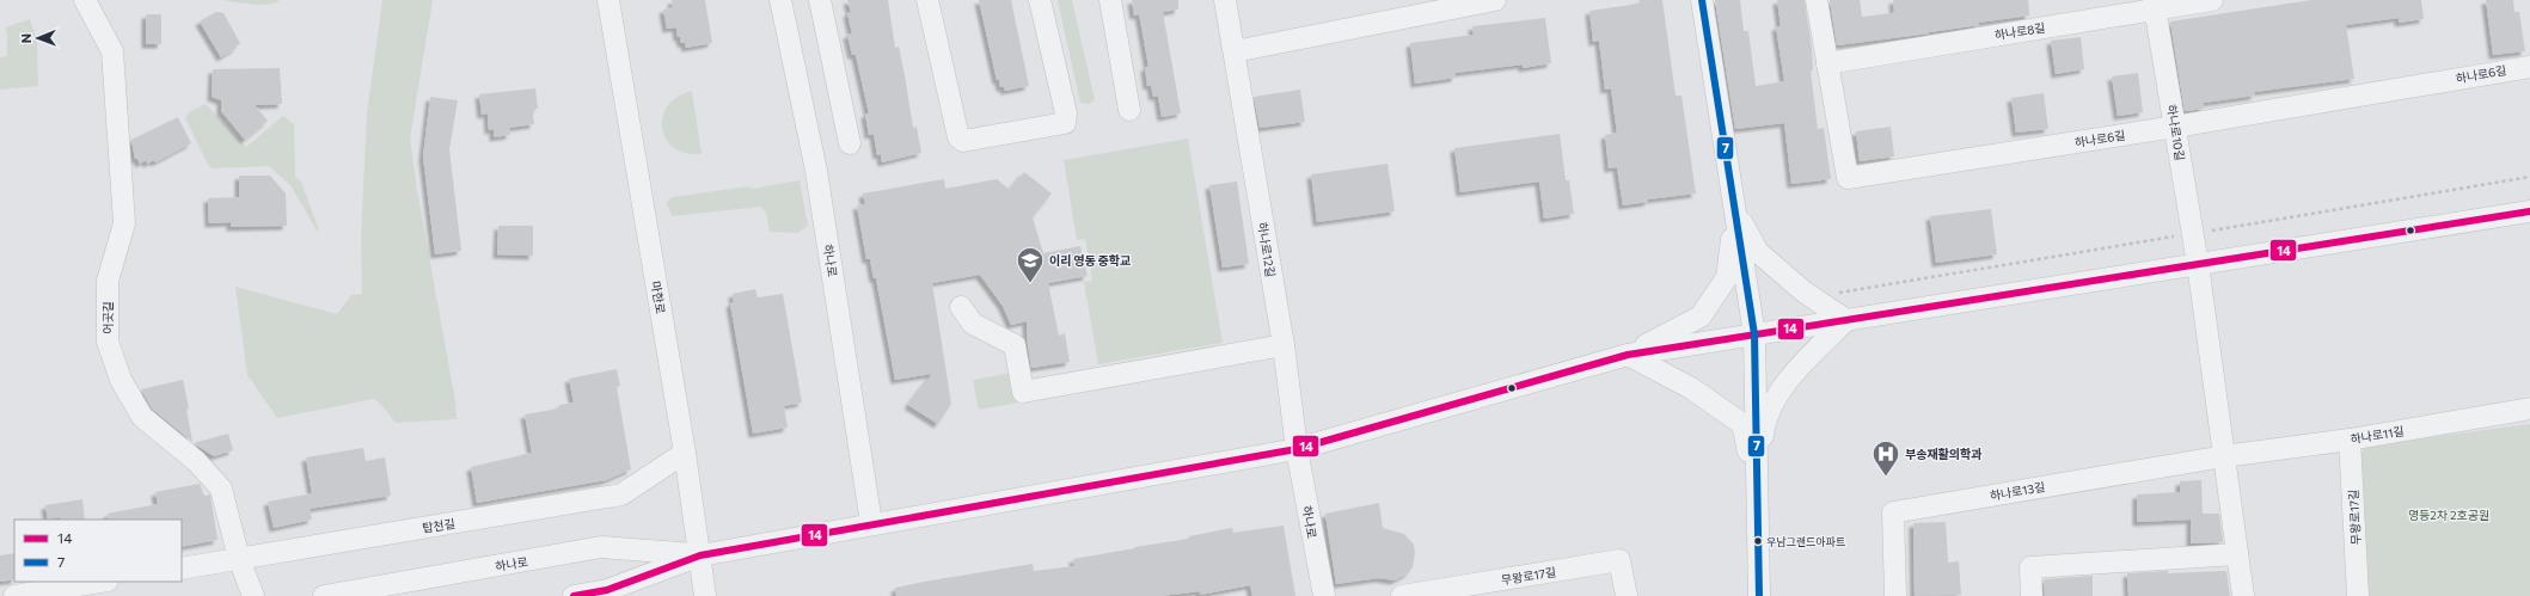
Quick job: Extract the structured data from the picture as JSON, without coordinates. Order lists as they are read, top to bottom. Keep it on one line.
{"streets":{"street":["하나로8길","하나로6길","하나로10길","하나로12길","하나로","마한로","어곳길","하나로11길","하나로13길","무왕로17길","탑천길"]},"crossings":[["하나로8길","하나로6길"],["하나로8길","하나로10길"],["하나로6길","하나로10길"],["하나로10길","하나로"],["하나로12길","하나로"],["하나로","마한로"],["마한로","탑천길"],["어곳길","탑천길"],["하나로11길","하나로13길"],["하나로11길","무왕로17길"]],"parks":["영등2차 2호공원"],"places":{"school or university":["이리 영동 중학교"],"hospital":["부송재활의학과"],"other":["우남그랜드아파트"]},"lines":["transit line 7","transit line 14"],"legend":["14","7"],"north":"left"}
